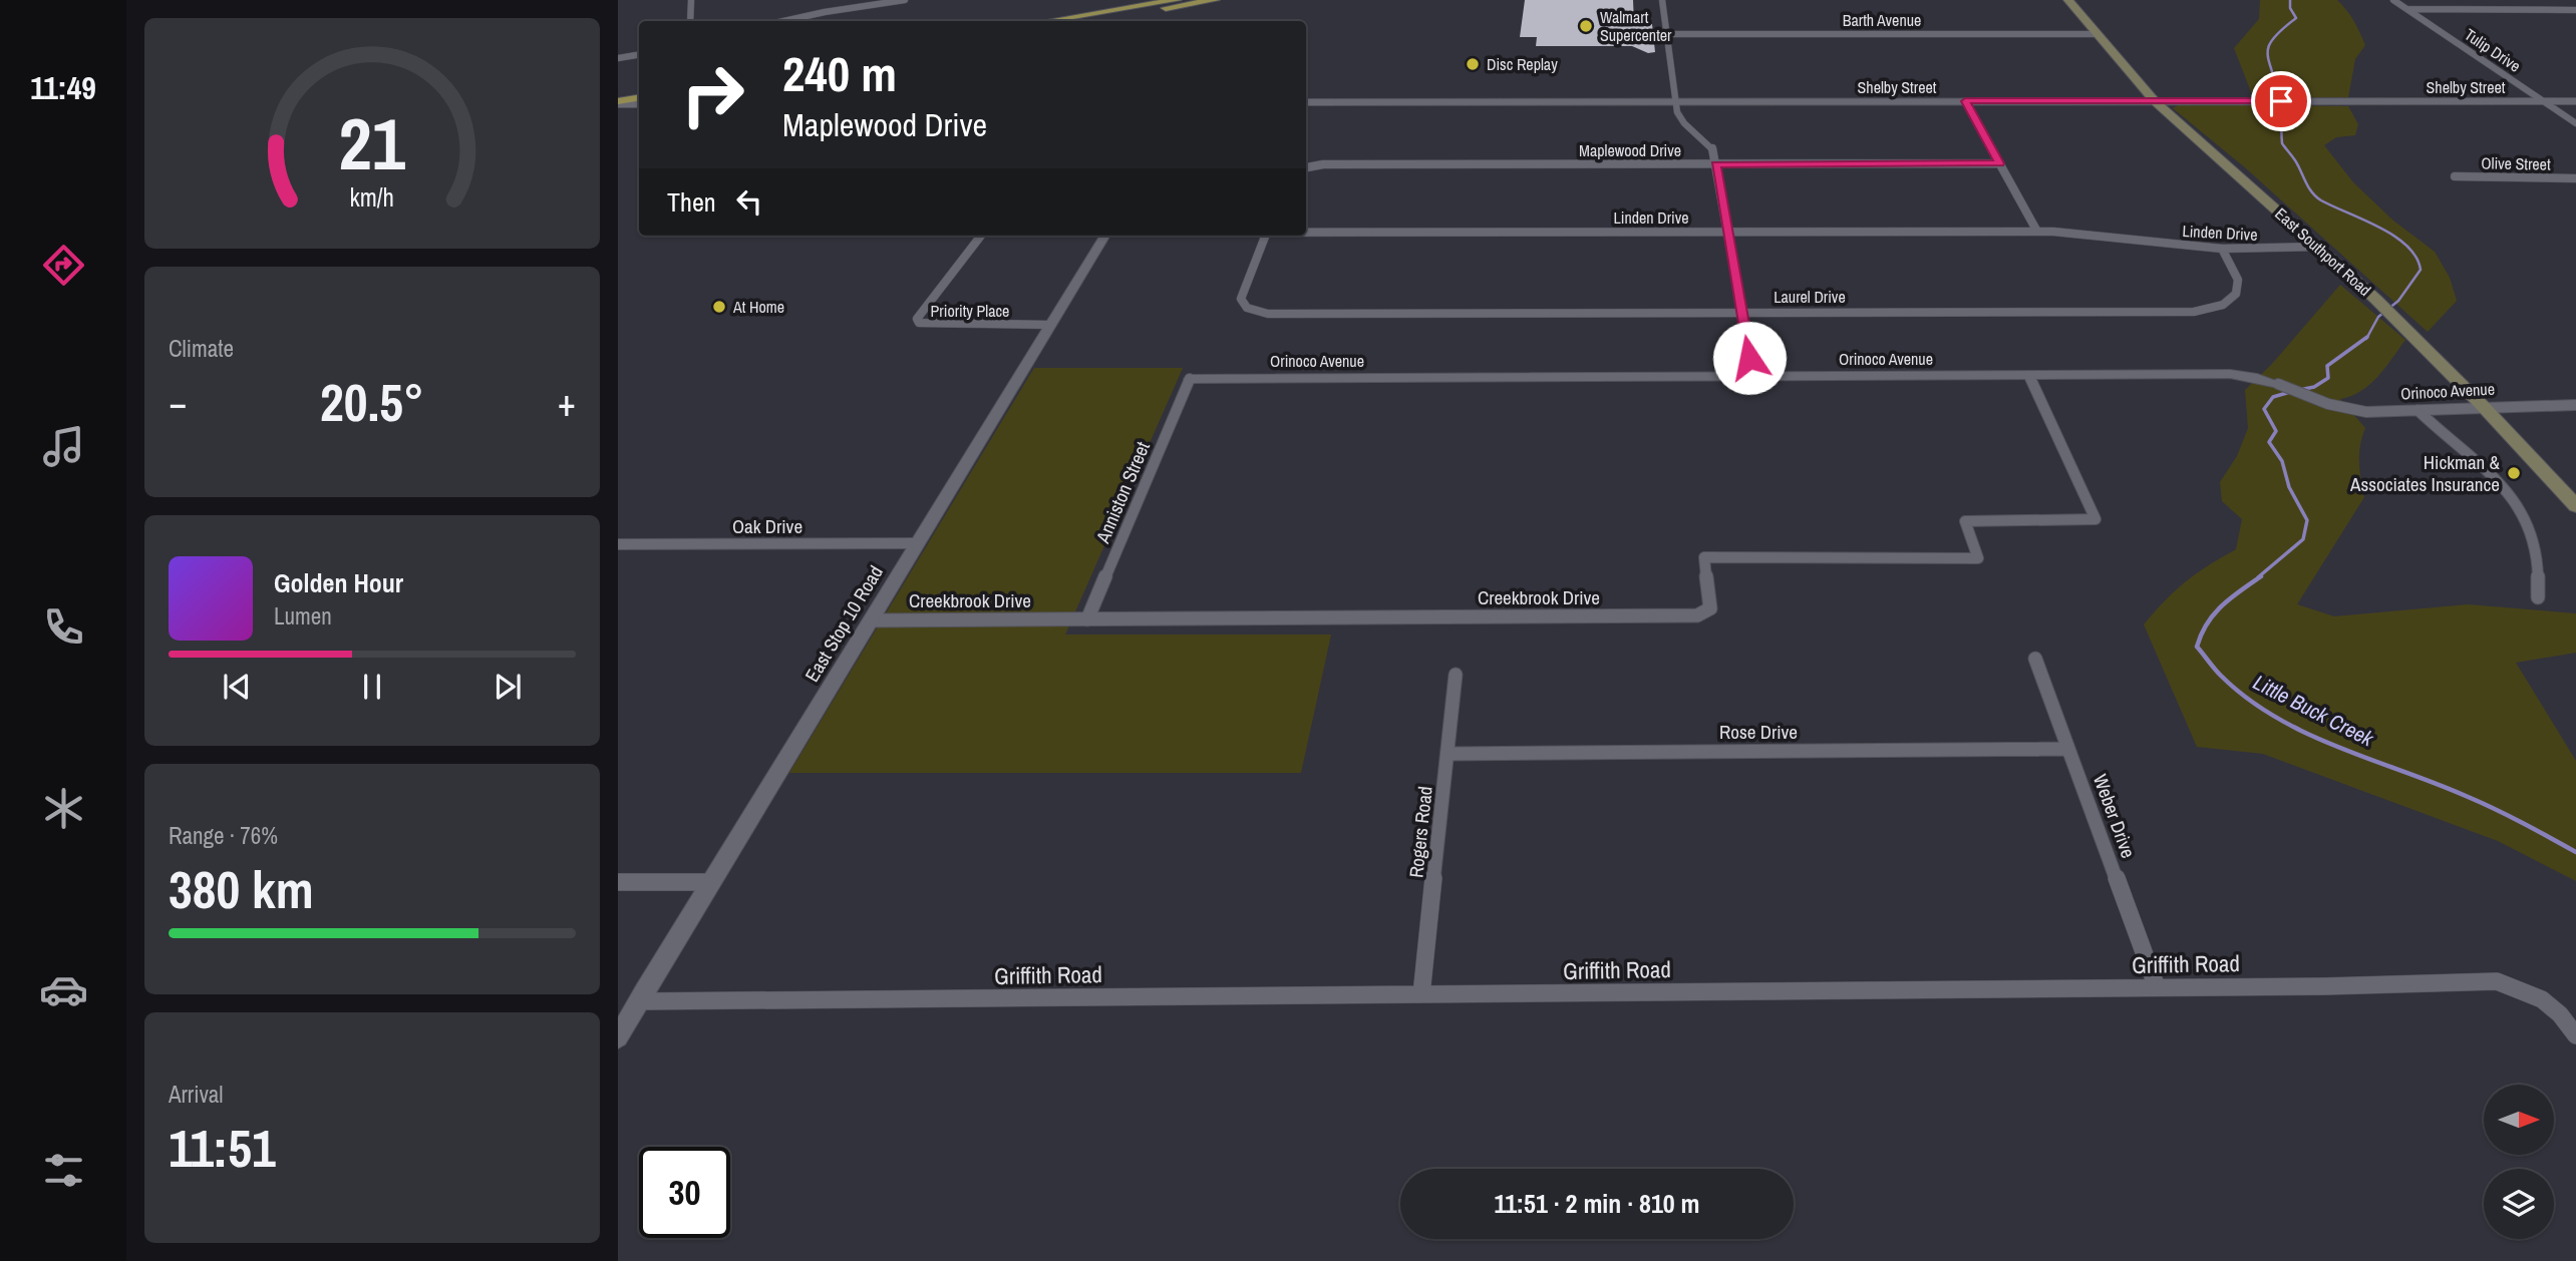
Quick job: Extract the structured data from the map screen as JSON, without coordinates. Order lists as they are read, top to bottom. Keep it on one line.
{"streets":{"main road":["East Southport Road"],"street":["Barth Avenue","Tulip Drive","Shelby Street","Maplewood Drive","Olive Street","Linden Drive","Laurel Drive","Priority Place","Orinoco Avenue","Anniston Street","Oak Drive","Creekbrook Drive","East Stop 10 Road","Rose Drive","Weber Drive","Rogers Road","Griffith Road"]},"crossings":[["Barth Avenue","East Southport Road"],["Tulip Drive","Shelby Street"],["Shelby Street","East Southport Road"],["Linden Drive","East Southport Road"],["Linden Drive","Laurel Drive"],["East Southport Road","Orinoco Avenue"],["Priority Place","East Stop 10 Road"],["Orinoco Avenue","Anniston Street"],["Orinoco Avenue","Creekbrook Drive"],["Anniston Street","Creekbrook Drive"],["Oak Drive","East Stop 10 Road"],["Creekbrook Drive","East Stop 10 Road"],["East Stop 10 Road","Griffith Road"],["Rose Drive","Weber Drive"],["Rose Drive","Rogers Road"],["Weber Drive","Griffith Road"],["Rogers Road","Griffith Road"]],"water":["Little Buck Creek"],"places":["Walmart Supercenter","Disc Replay","At Home","Hickman & Associates Insurance"],"north":"right","page":{"tabs":"11:49","turn":["240 m","Maplewood Drive"],"then":"Then","tile":["Climate",["Range · 76%","380 km"],["Arrival","11:51"]],"heat":["−","20.5°","+"],"song":["Golden Hour","Lumen"],"limit":"30","trip":"11:51 · 2 min · 810 m","gauge":["21","km/h"]}}
